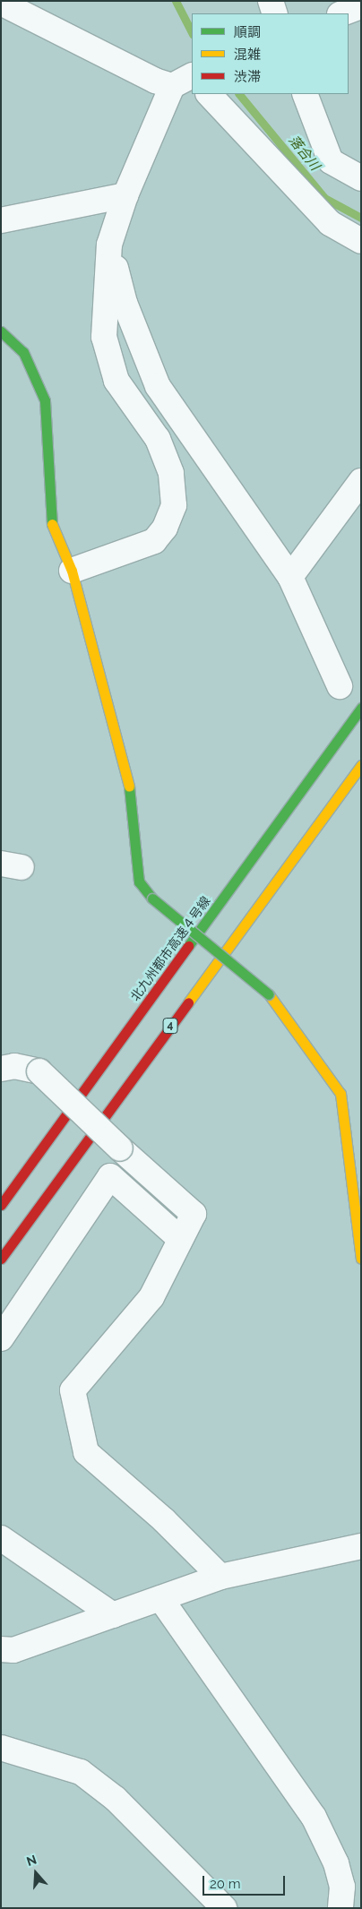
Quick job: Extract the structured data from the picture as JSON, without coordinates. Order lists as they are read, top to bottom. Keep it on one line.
{"streets":{"main road":["北九州都市高速４号線","4"]},"water":["落合川"],"legend":["順調","混雑","渋滞"],"scale_bar":"20 m","north":"top"}
